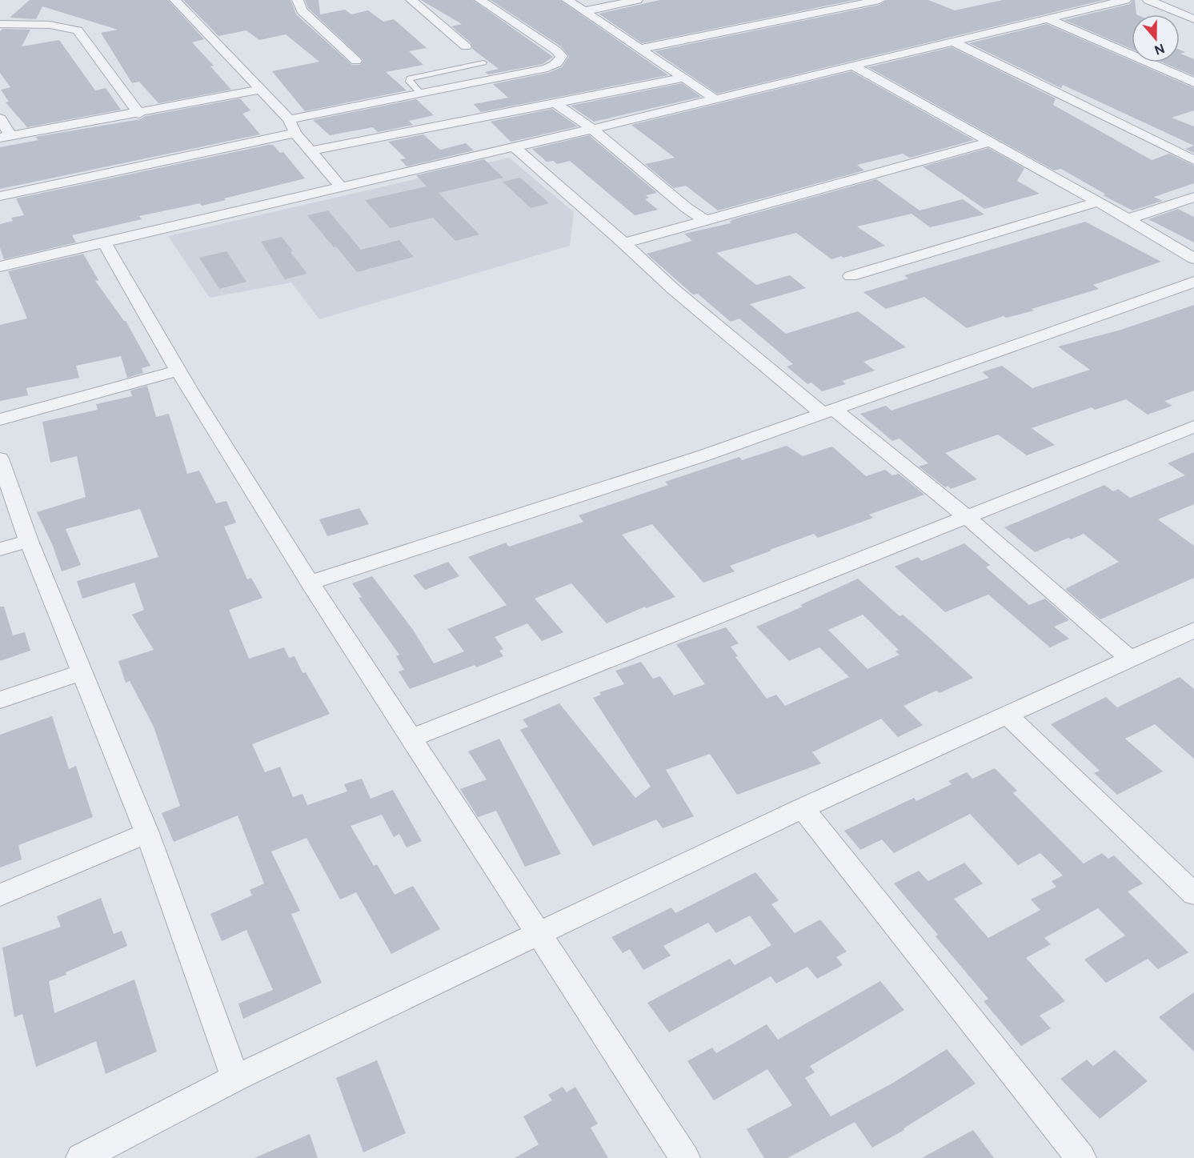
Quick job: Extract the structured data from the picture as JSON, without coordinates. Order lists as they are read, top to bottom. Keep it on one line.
{"north":"bottom"}
